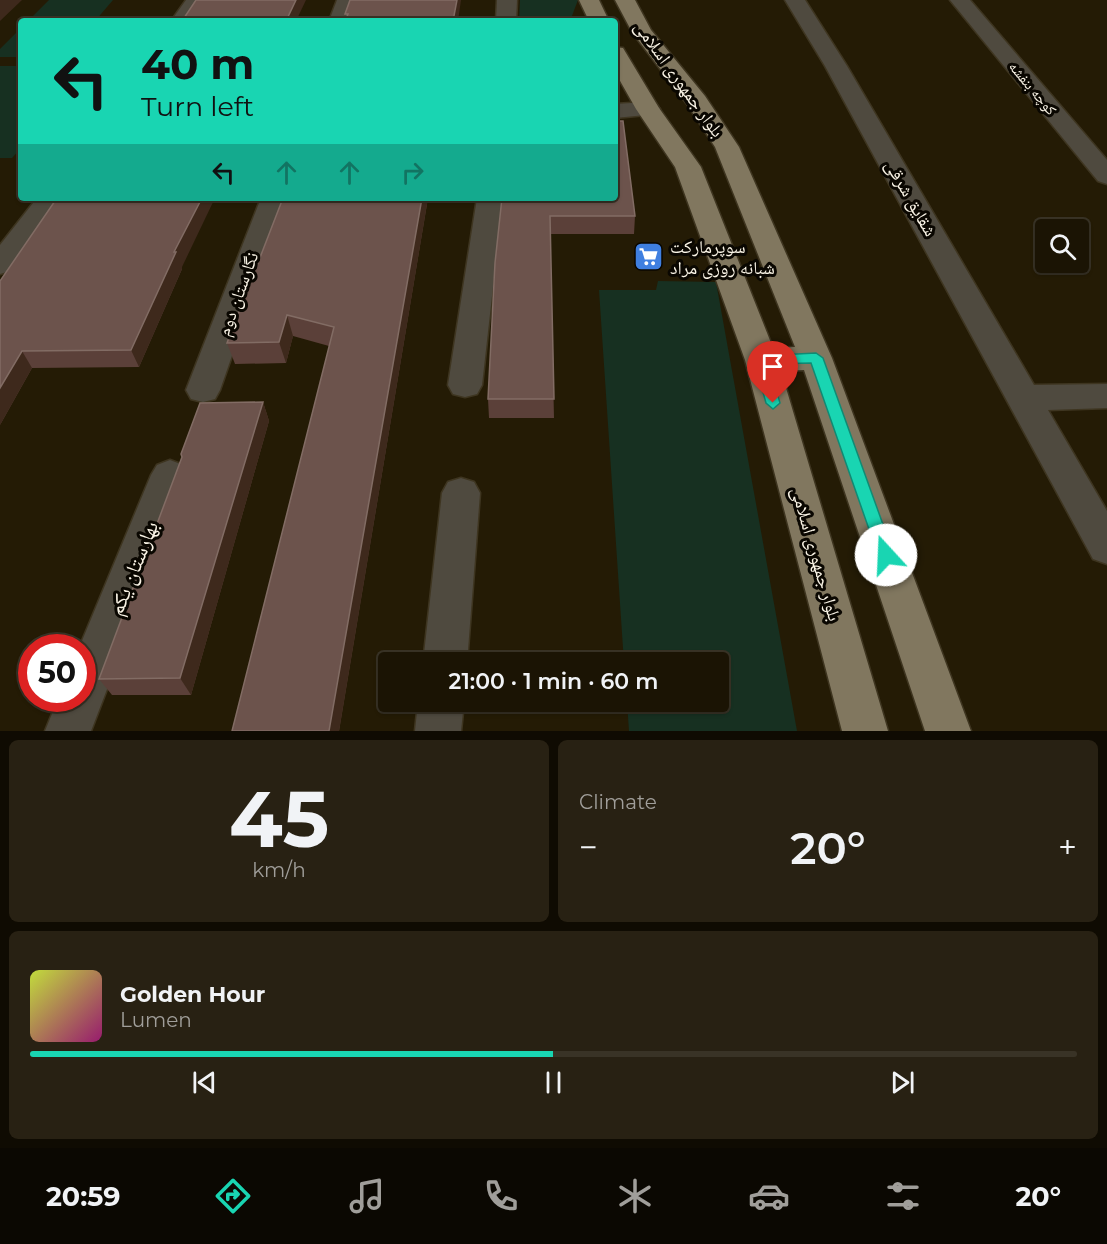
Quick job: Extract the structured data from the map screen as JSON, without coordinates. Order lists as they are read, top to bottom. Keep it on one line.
{"streets":{"main road":["بلوار جمهوری اسلامی"],"street":["کوچه بنفشه","شقایق شرقی","نگارستان دوم","بهارستان یکم"]},"places":{"supermarket":["سوپرمارکت شبانه روزی مراد"]},"page":{"turn":["40 m","Turn left"],"limit":"50","trip":"21:00 · 1 min · 60 m","tile":[["45","km/h"],"Climate"],"heat":["−","20°","+"],"song":["Golden Hour","Lumen"],"tabs":["20:59","20°"]}}
